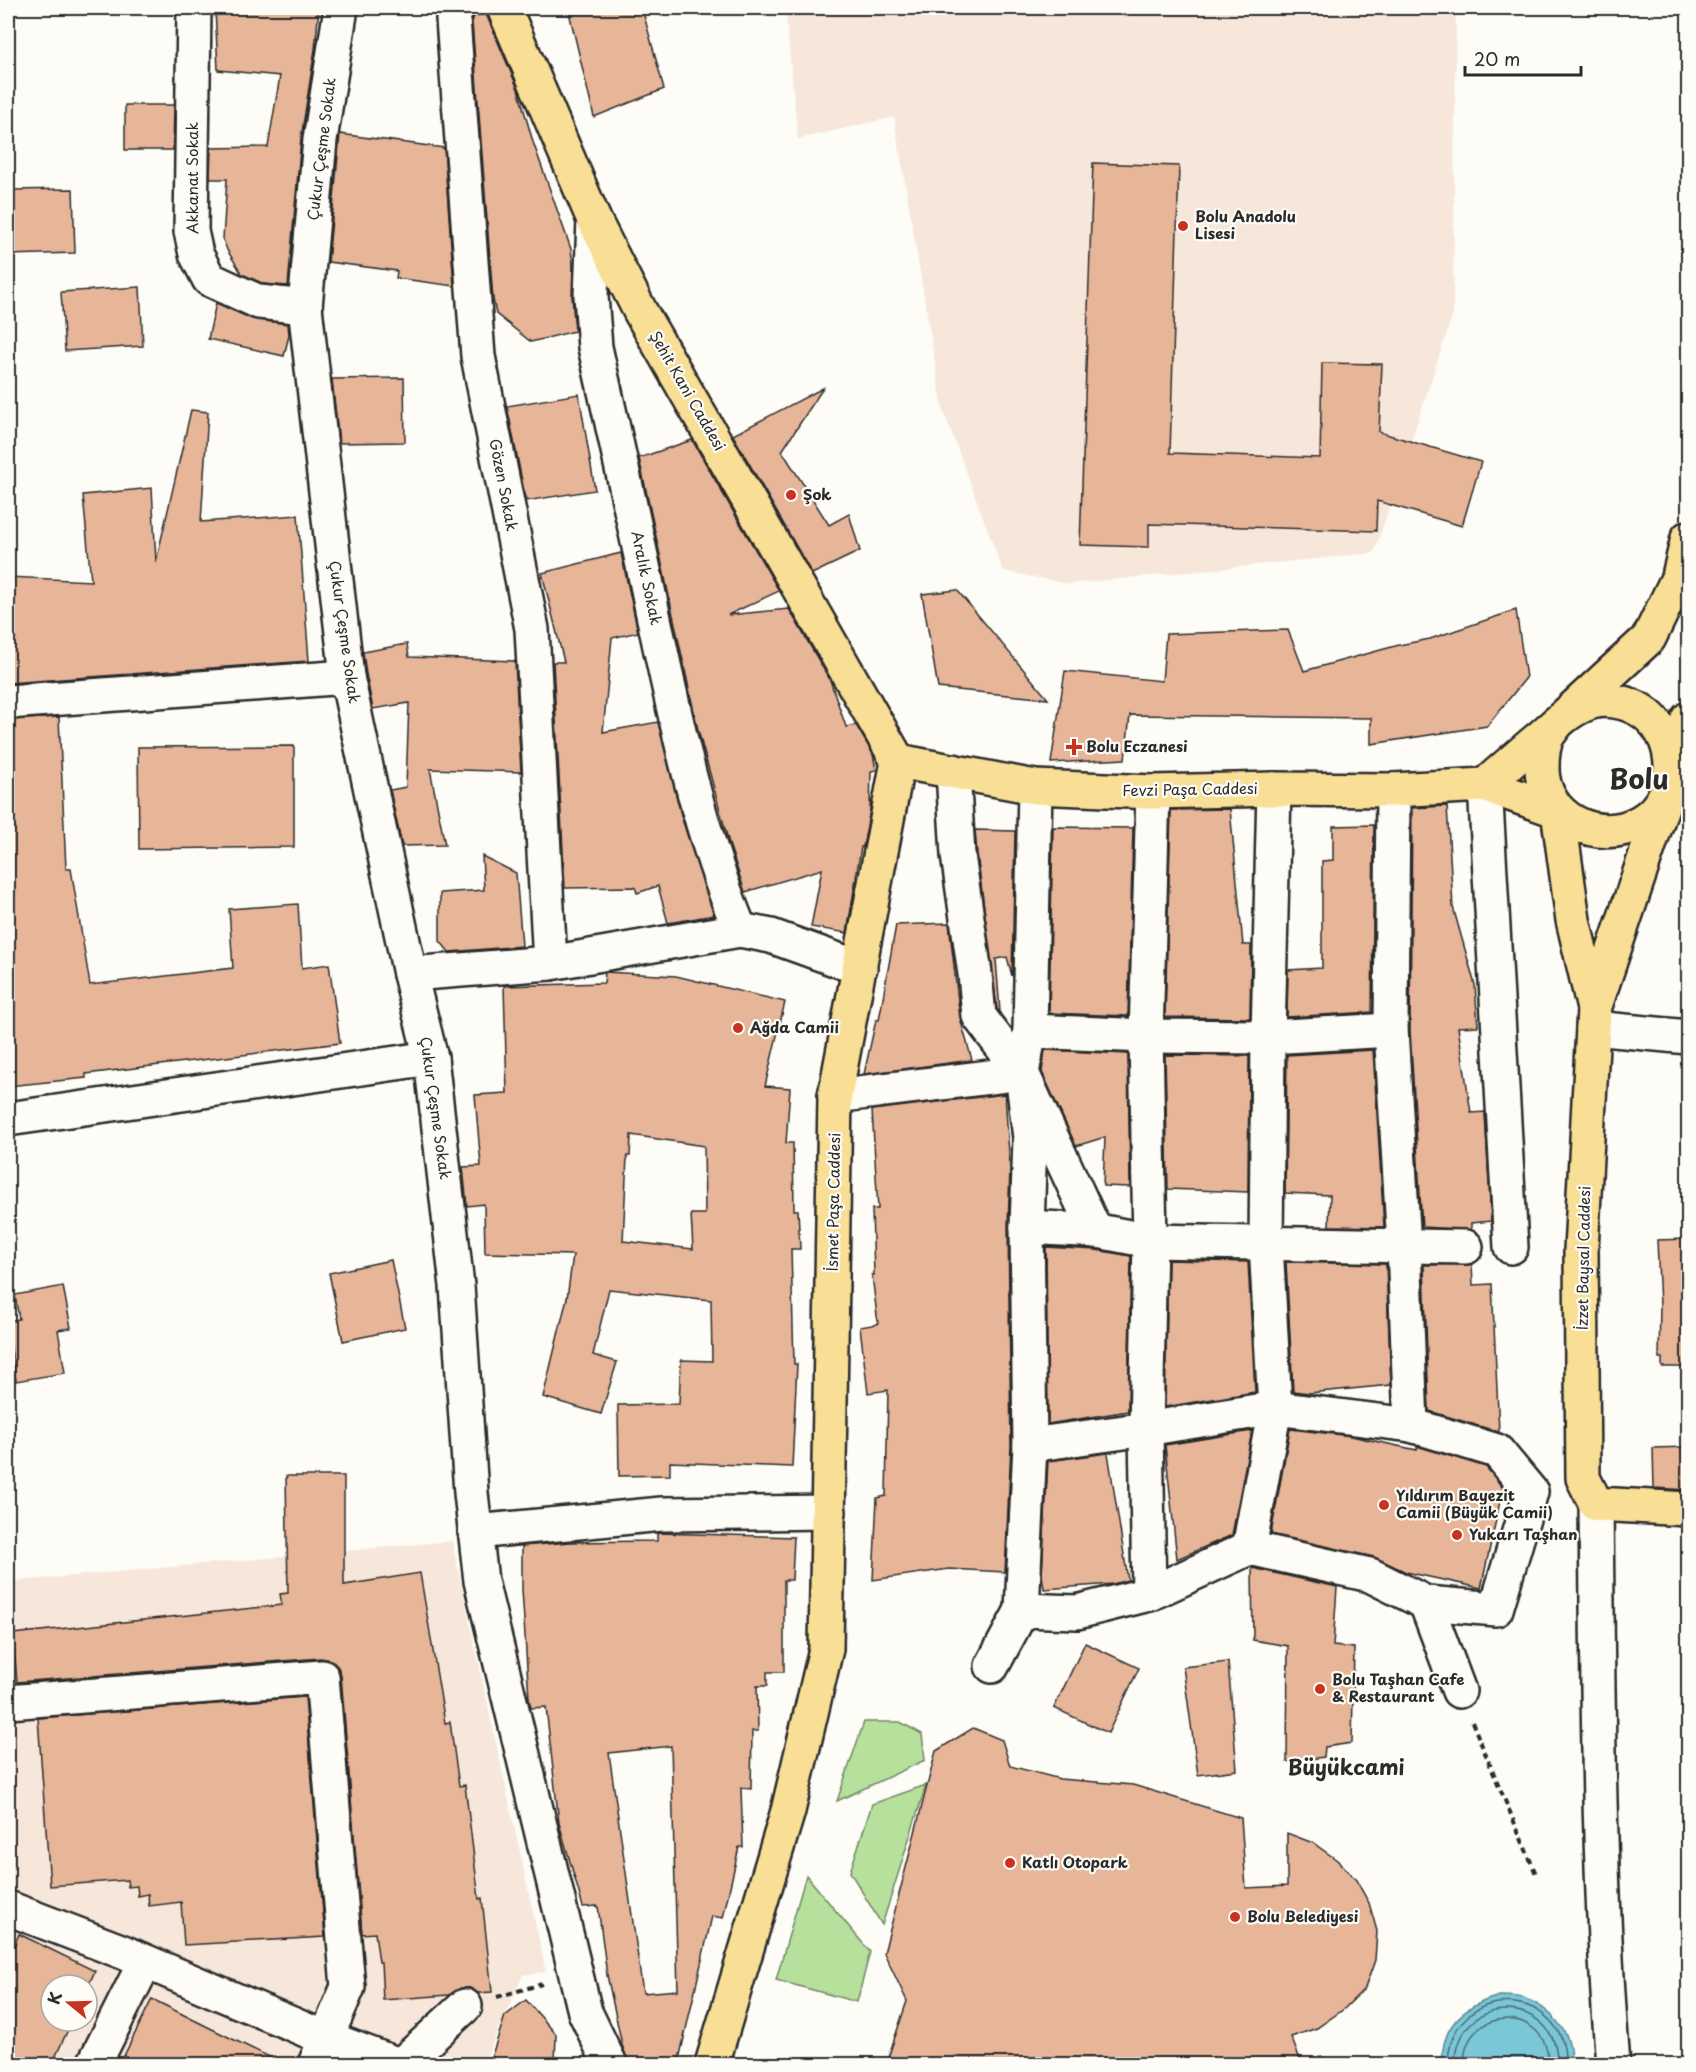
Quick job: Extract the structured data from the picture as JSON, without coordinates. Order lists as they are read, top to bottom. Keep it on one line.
{"streets":{"main road":["Şehit Kani Caddesi","Fevzi Paşa Caddesi","İsmet Paşa Caddesi","İzzet Baysal Caddesi"],"street":["Çukur Çeşme Sokak","Akkanat Sokak","Gözen Sokak","Aralık Sokak"]},"crossings":[["Çukur Çeşme Sokak","Akkanat Sokak"],["Şehit Kani Caddesi","Aralık Sokak"],["Şehit Kani Caddesi","Fevzi Paşa Caddesi"],["Şehit Kani Caddesi","İsmet Paşa Caddesi"],["Fevzi Paşa Caddesi","İsmet Paşa Caddesi"]],"districts":["Bolu","Büyükcami"],"places":{"other":["Bolu Anadolu Lisesi","Şok","Ağda Camii","Yıldırım Bayezit Camii (Büyük Camii)","Yukarı Taşhan","Bolu Taşhan Cafe & Restaurant","Katlı Otopark","Bolu Belediyesi"],"health":["Bolu Eczanesi"]},"scale_bar":"20 m","north":"left"}
